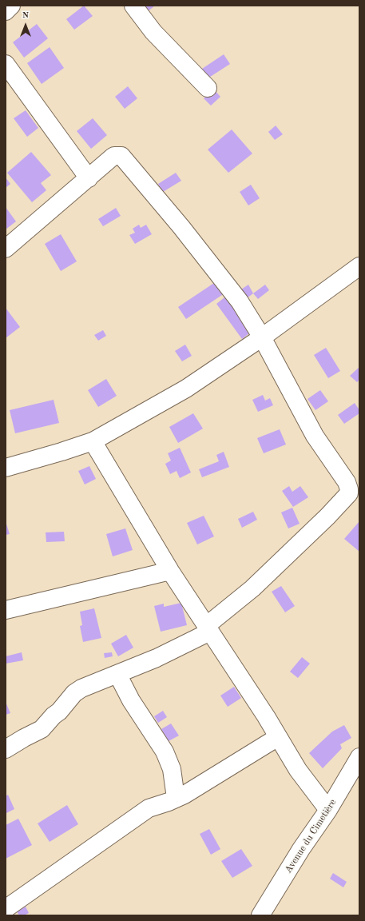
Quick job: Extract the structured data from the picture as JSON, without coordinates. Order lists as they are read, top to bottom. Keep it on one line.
{"streets":{"street":["Avenue du Cimetière"]},"north":"top"}
